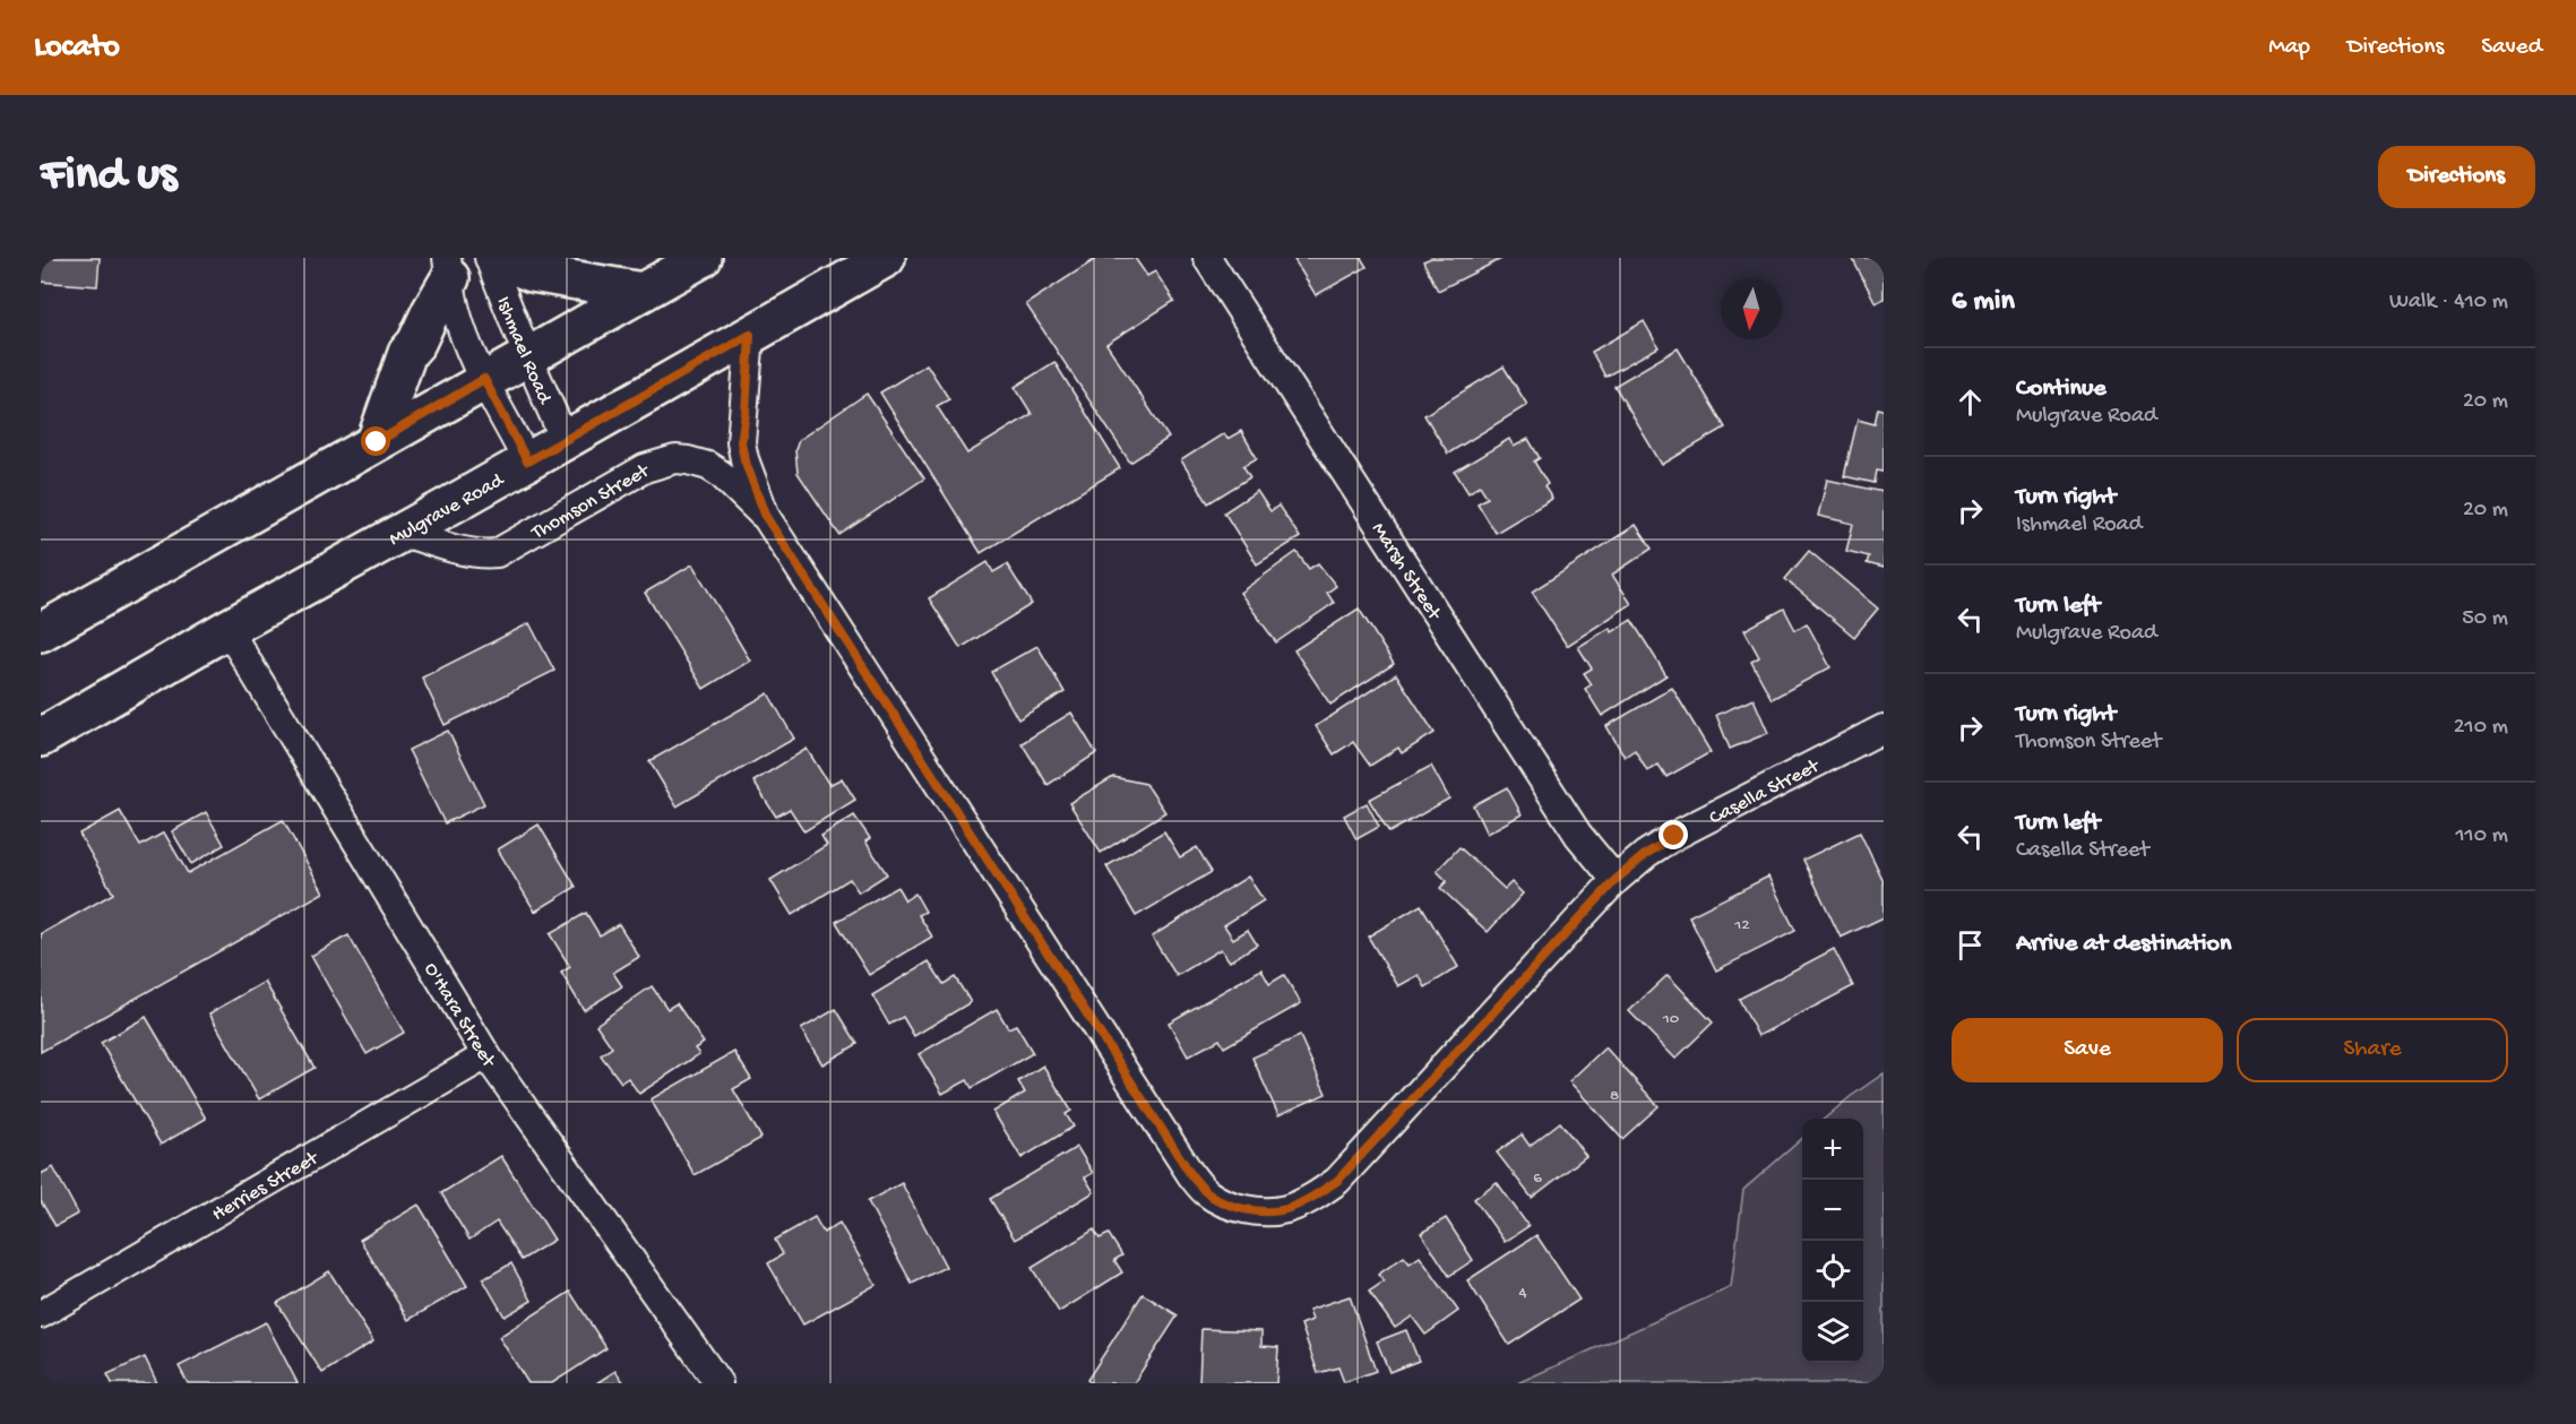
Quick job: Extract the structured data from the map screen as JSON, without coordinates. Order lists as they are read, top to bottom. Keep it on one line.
{"streets":{"main road":["Mulgrave Road"],"street":["Ishmael Road","Thomson Street","Marsh Street","Casella Street","O'Hara Street","Herries Street"]},"crossings":[["Ishmael Road","Mulgrave Road"],["Thomson Street","Mulgrave Road"],["Thomson Street","Casella Street"],["Mulgrave Road","O'Hara Street"],["Marsh Street","Casella Street"],["O'Hara Street","Herries Street"]],"house_numbers":["12","10","8","6","4"],"north":"bottom","page":{"header":"Locato","nav":["Map","Directions","Saved"],"buttons":["Directions",["Save","Share"]],"title":"Find us","heading":["6 min","Walk · 410 m"],"list":[["Continue","Mulgrave Road","20 m"],["Turn right","Ishmael Road","20 m"],["Turn left","Mulgrave Road","50 m"],["Turn right","Thomson Street","210 m"],["Turn left","Casella Street","110 m"],"Arrive at destination"],"map_buttons":["+","−"]}}
